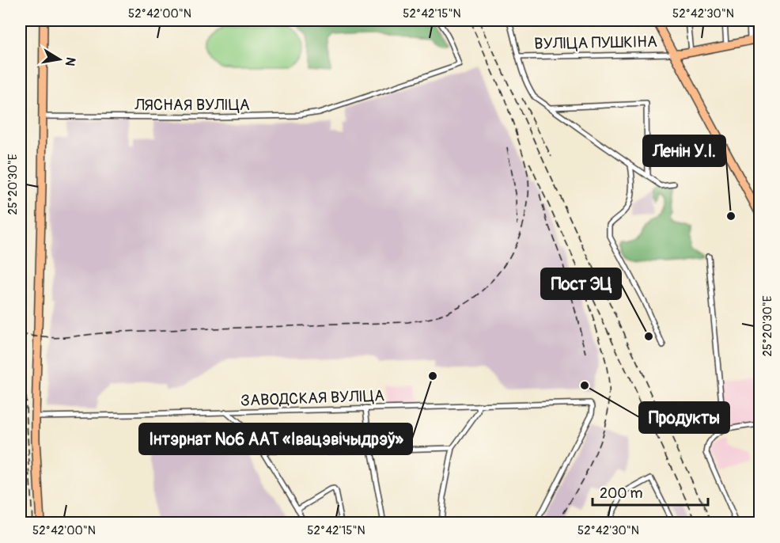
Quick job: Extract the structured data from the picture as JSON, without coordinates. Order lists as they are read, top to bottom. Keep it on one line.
{"streets":{"street":["ВУЛІЦА ПУШКІНА","ЛЯСНАЯ ВУЛІЦА","ЗАВОДСКАЯ ВУЛІЦА"]},"places":["Ленін У.І.","Пост ЭЦ","Інтэрнат №6 ААТ «Івацэвічыдрэў»","Продукты"],"scale_bar":"200 m","north":"right","coordinates":["52°42'00\"N","52°42'15\"N","52°42'30\"N","25°20'30\"E"]}
